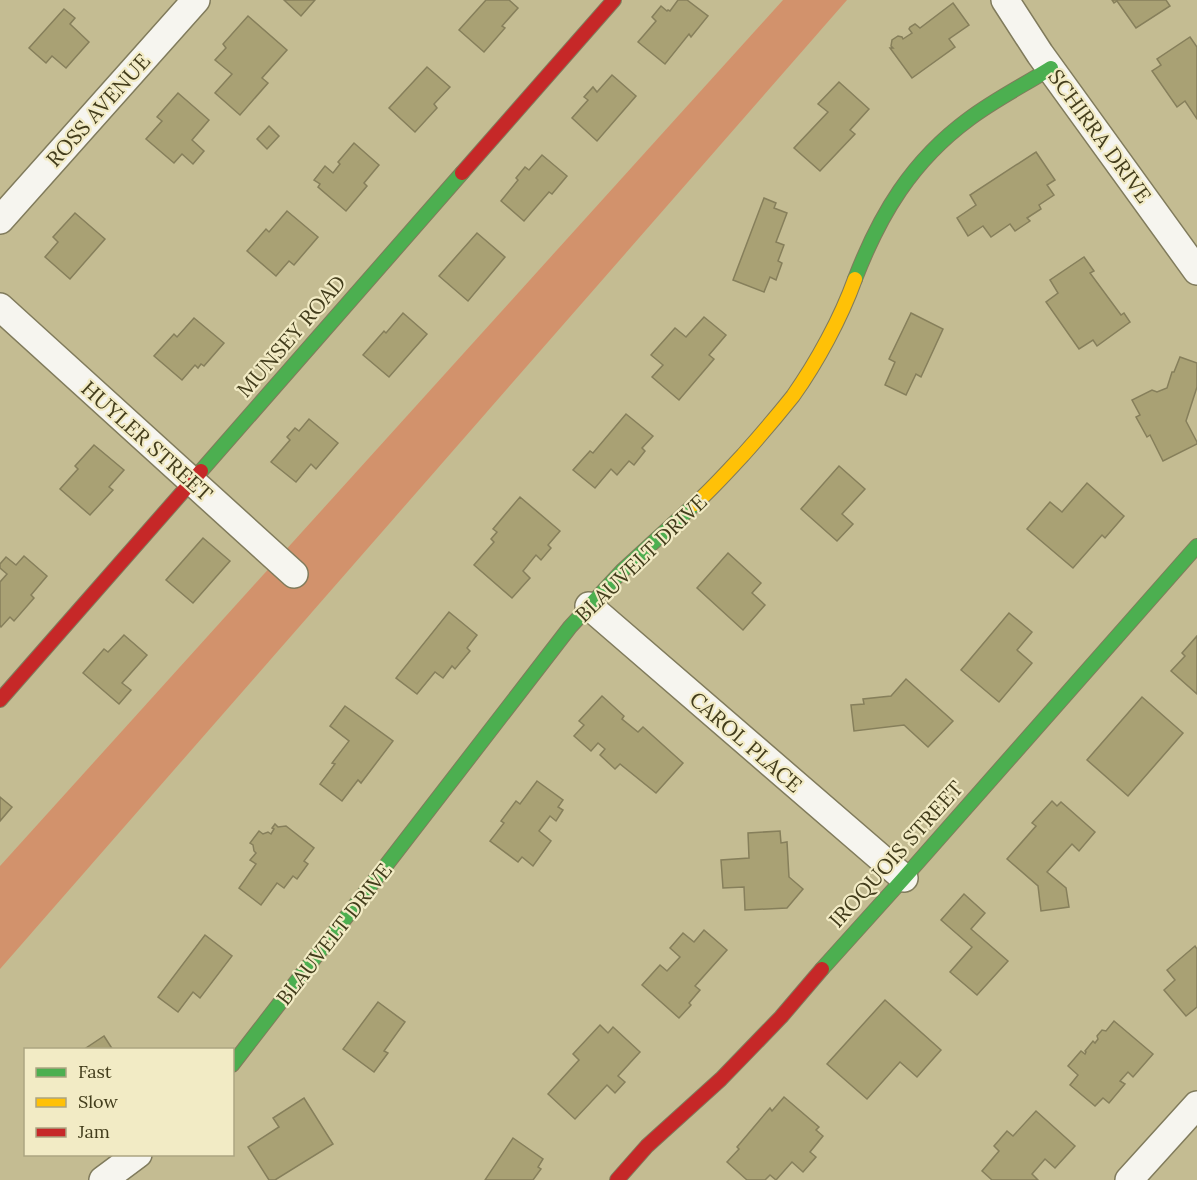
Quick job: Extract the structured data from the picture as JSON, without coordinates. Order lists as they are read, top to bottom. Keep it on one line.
{"streets":{"street":["ROSS AVENUE","SCHIRRA DRIVE","MUNSEY ROAD","HUYLER STREET","BLAUVELT DRIVE","CAROL PLACE","IROQUOIS STREET"]},"crossings":[["SCHIRRA DRIVE","BLAUVELT DRIVE"],["MUNSEY ROAD","HUYLER STREET"],["BLAUVELT DRIVE","CAROL PLACE"],["CAROL PLACE","IROQUOIS STREET"]],"legend":["Fast","Slow","Jam"]}
